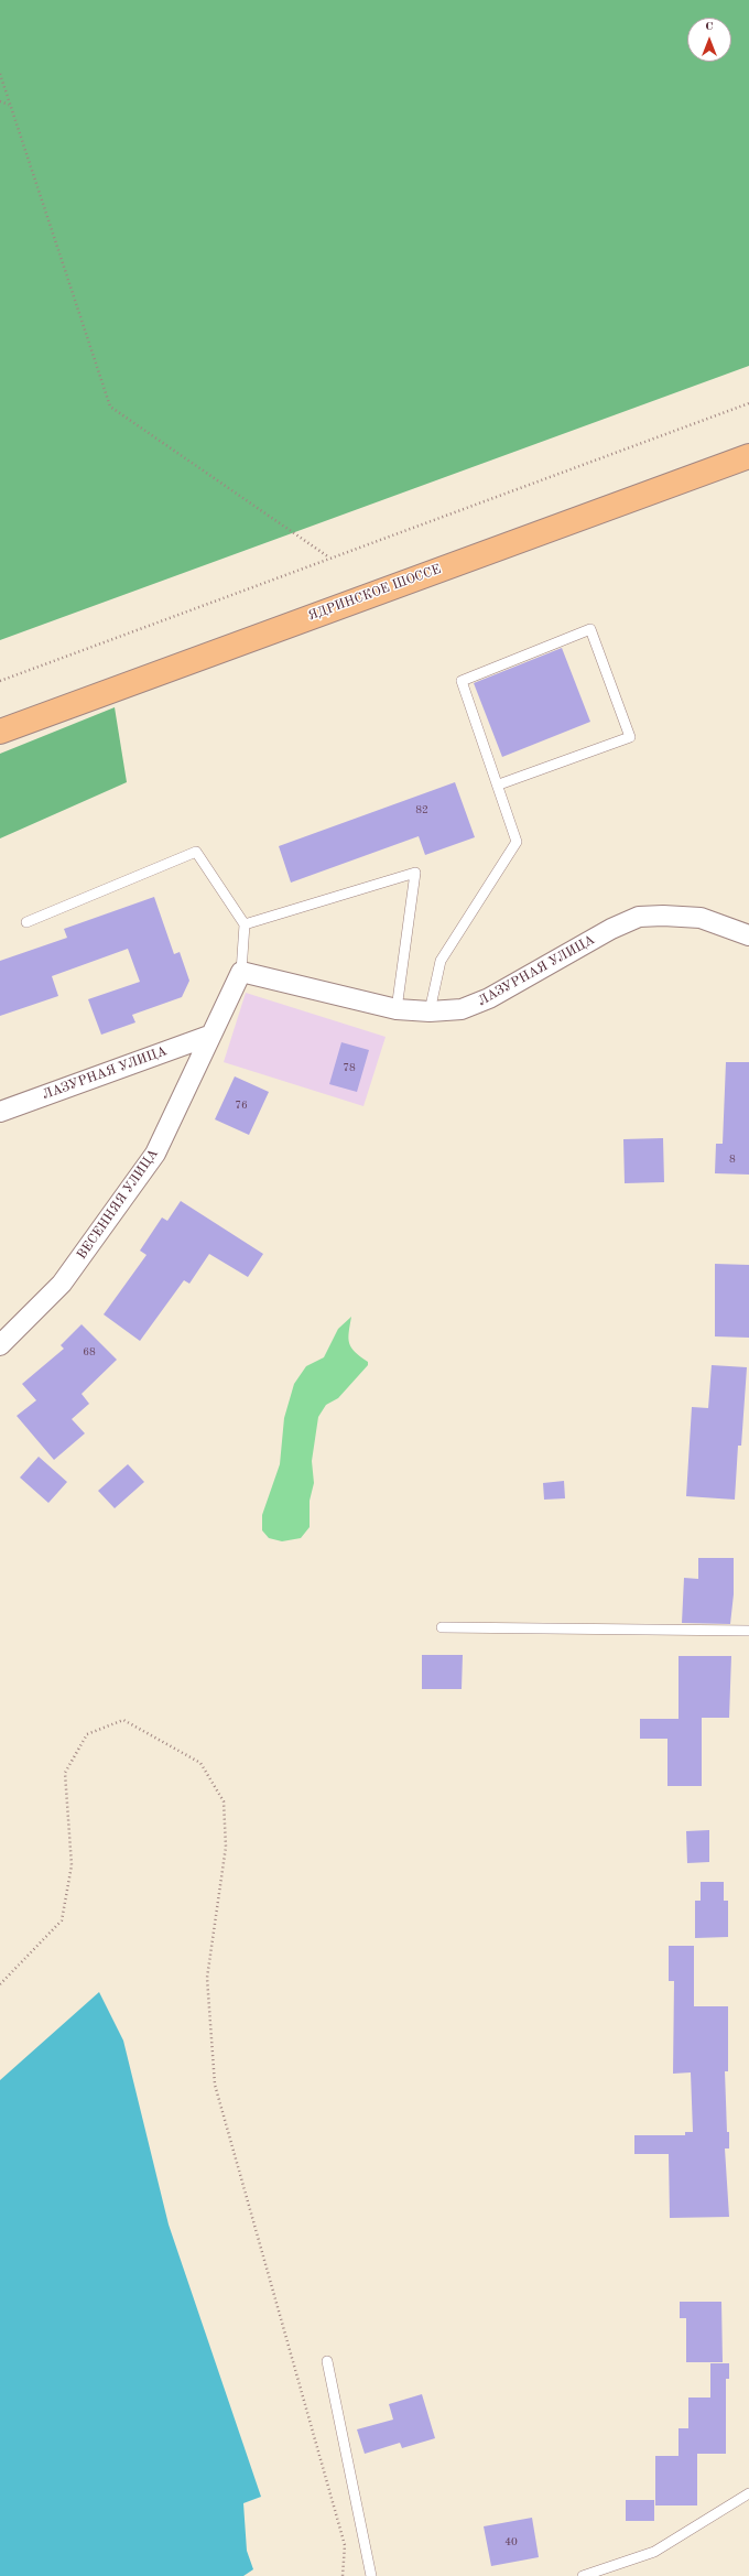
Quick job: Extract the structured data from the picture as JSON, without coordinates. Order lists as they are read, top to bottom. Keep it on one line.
{"streets":{"main road":["ЯДРИНСКОЕ ШОССЕ"],"street":["ЛАЗУРНАЯ УЛИЦА","ВЕСЕННЯЯ УЛИЦА"]},"crossings":[["ЛАЗУРНАЯ УЛИЦА","ВЕСЕННЯЯ УЛИЦА"]],"house_numbers":["82","78","76","8","68","40"],"north":"top"}
